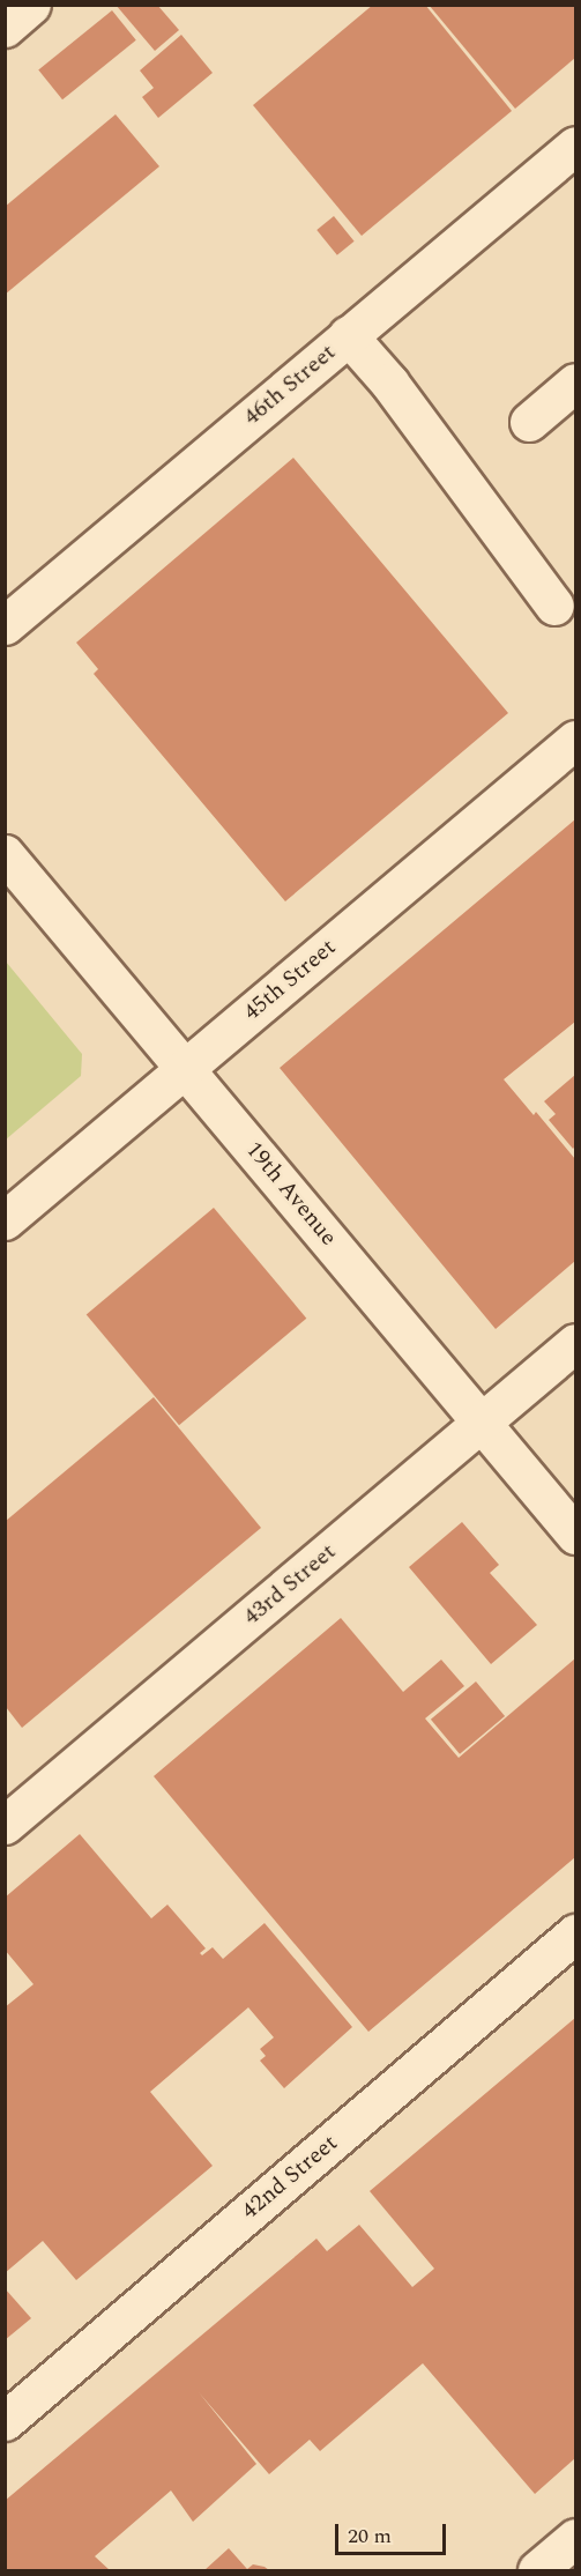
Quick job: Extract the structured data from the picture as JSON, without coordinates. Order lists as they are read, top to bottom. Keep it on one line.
{"streets":{"street":["46th Street","45th Street","19th Avenue","43rd Street","42nd Street"]},"crossings":[["45th Street","19th Avenue"],["19th Avenue","43rd Street"]],"scale_bar":"20 m"}
